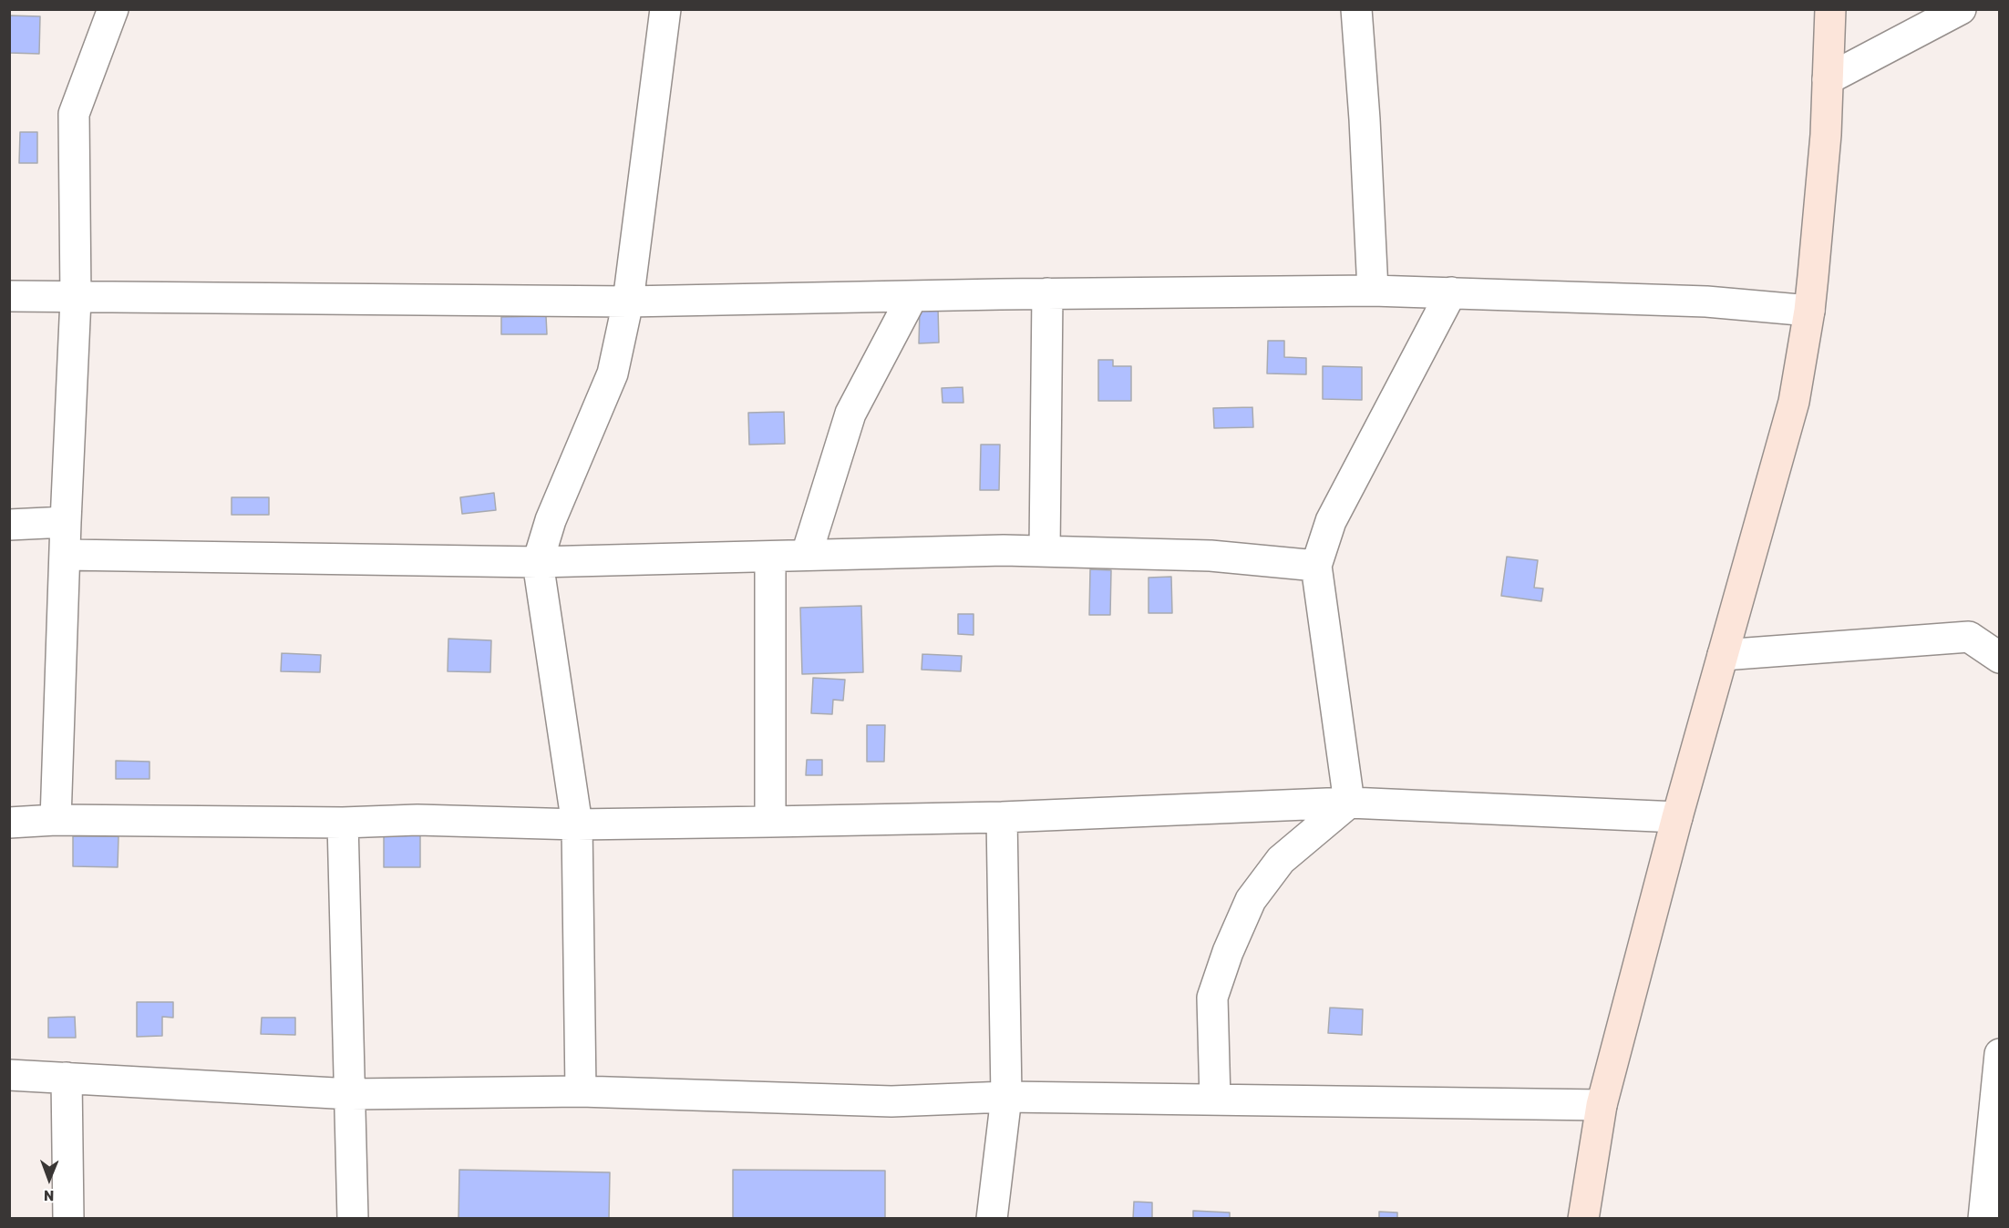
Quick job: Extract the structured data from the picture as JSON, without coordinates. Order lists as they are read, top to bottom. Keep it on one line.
{"north":"bottom"}
